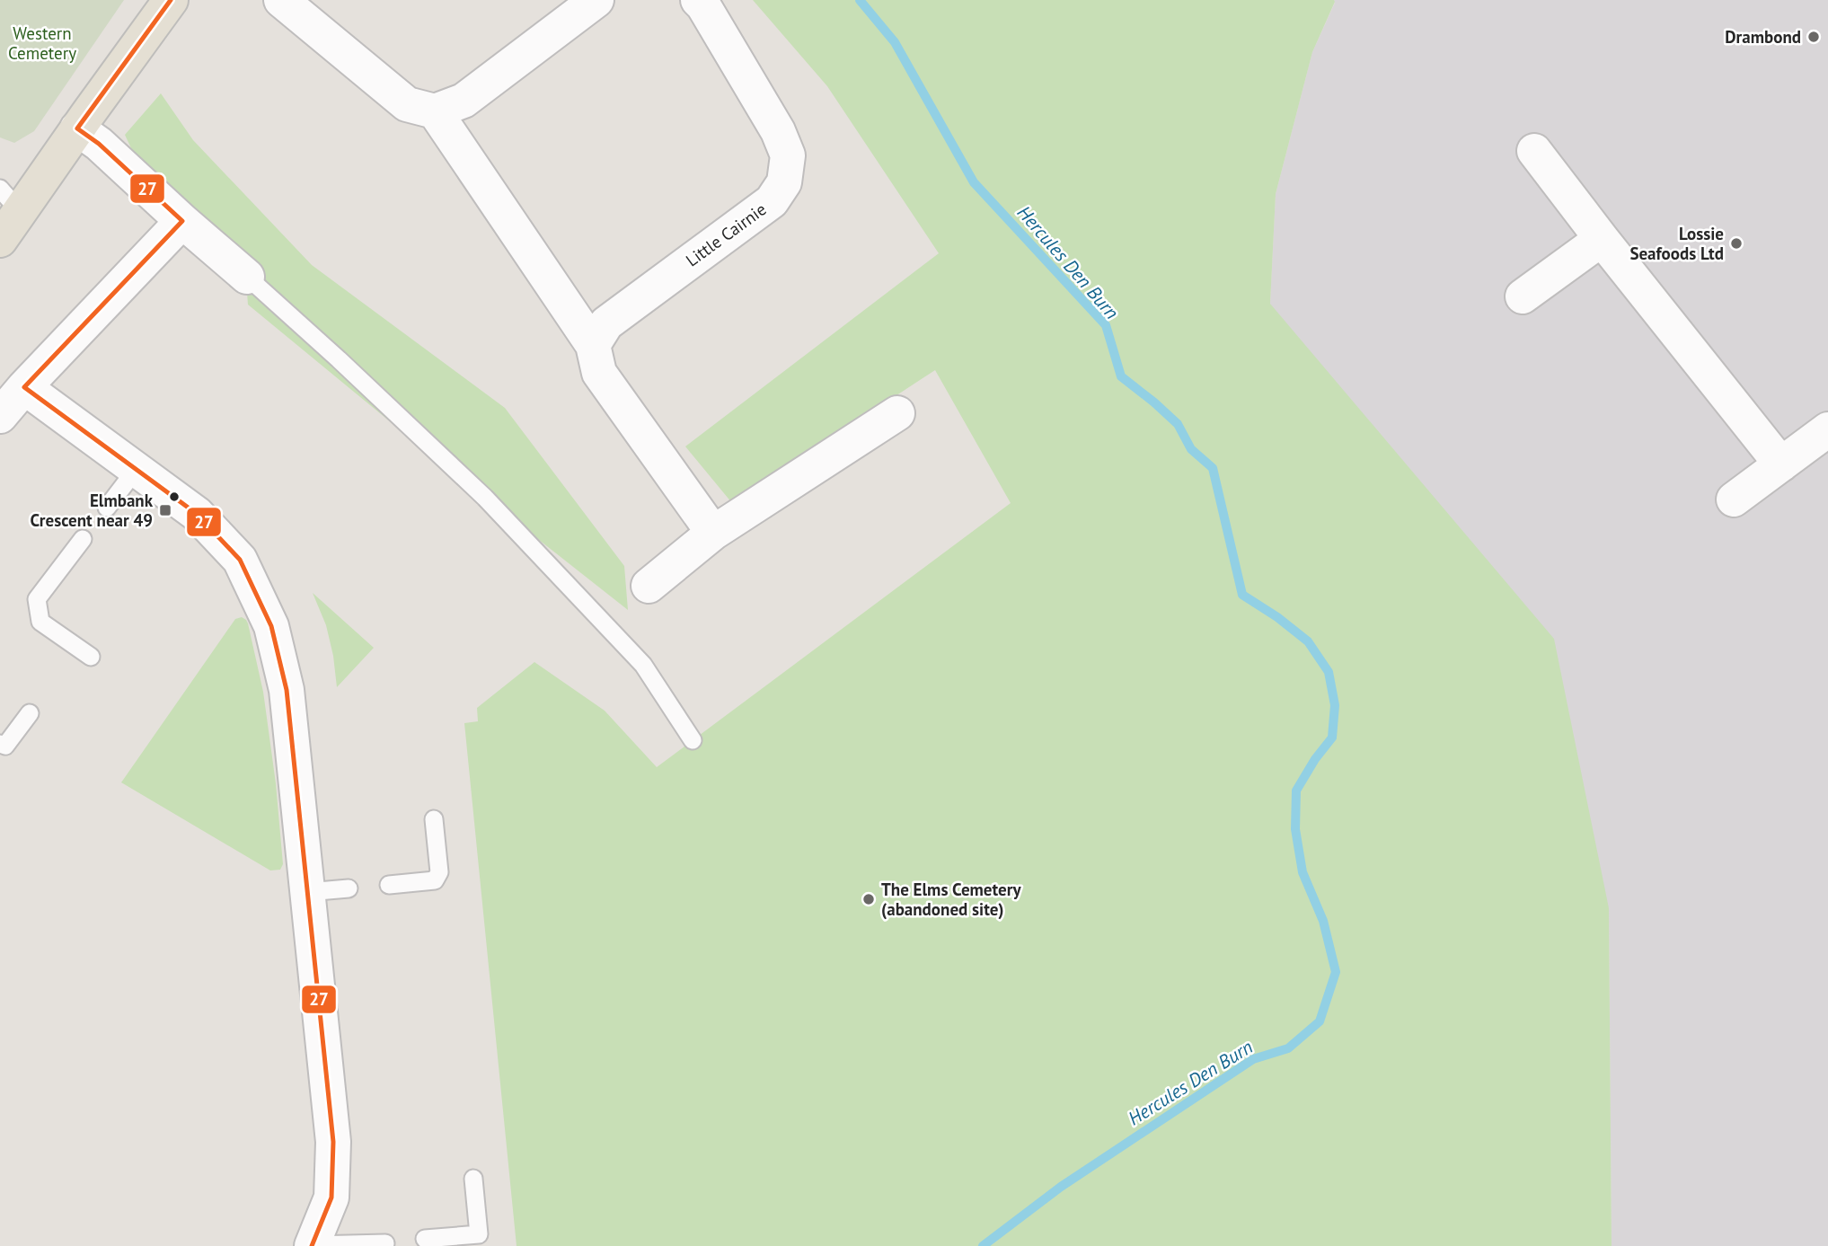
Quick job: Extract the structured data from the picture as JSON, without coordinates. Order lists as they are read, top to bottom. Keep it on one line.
{"streets":{"street":["Little Cairnie"]},"water":["Hercules Den Burn"],"parks":["Western Cemetery"],"places":{"other":["Drambond","Lossie Seafoods Ltd","The Elms Cemetery (abandoned site)"],"transit":["Elmbank Crescent near 49"]},"lines":["transit line 27"]}
